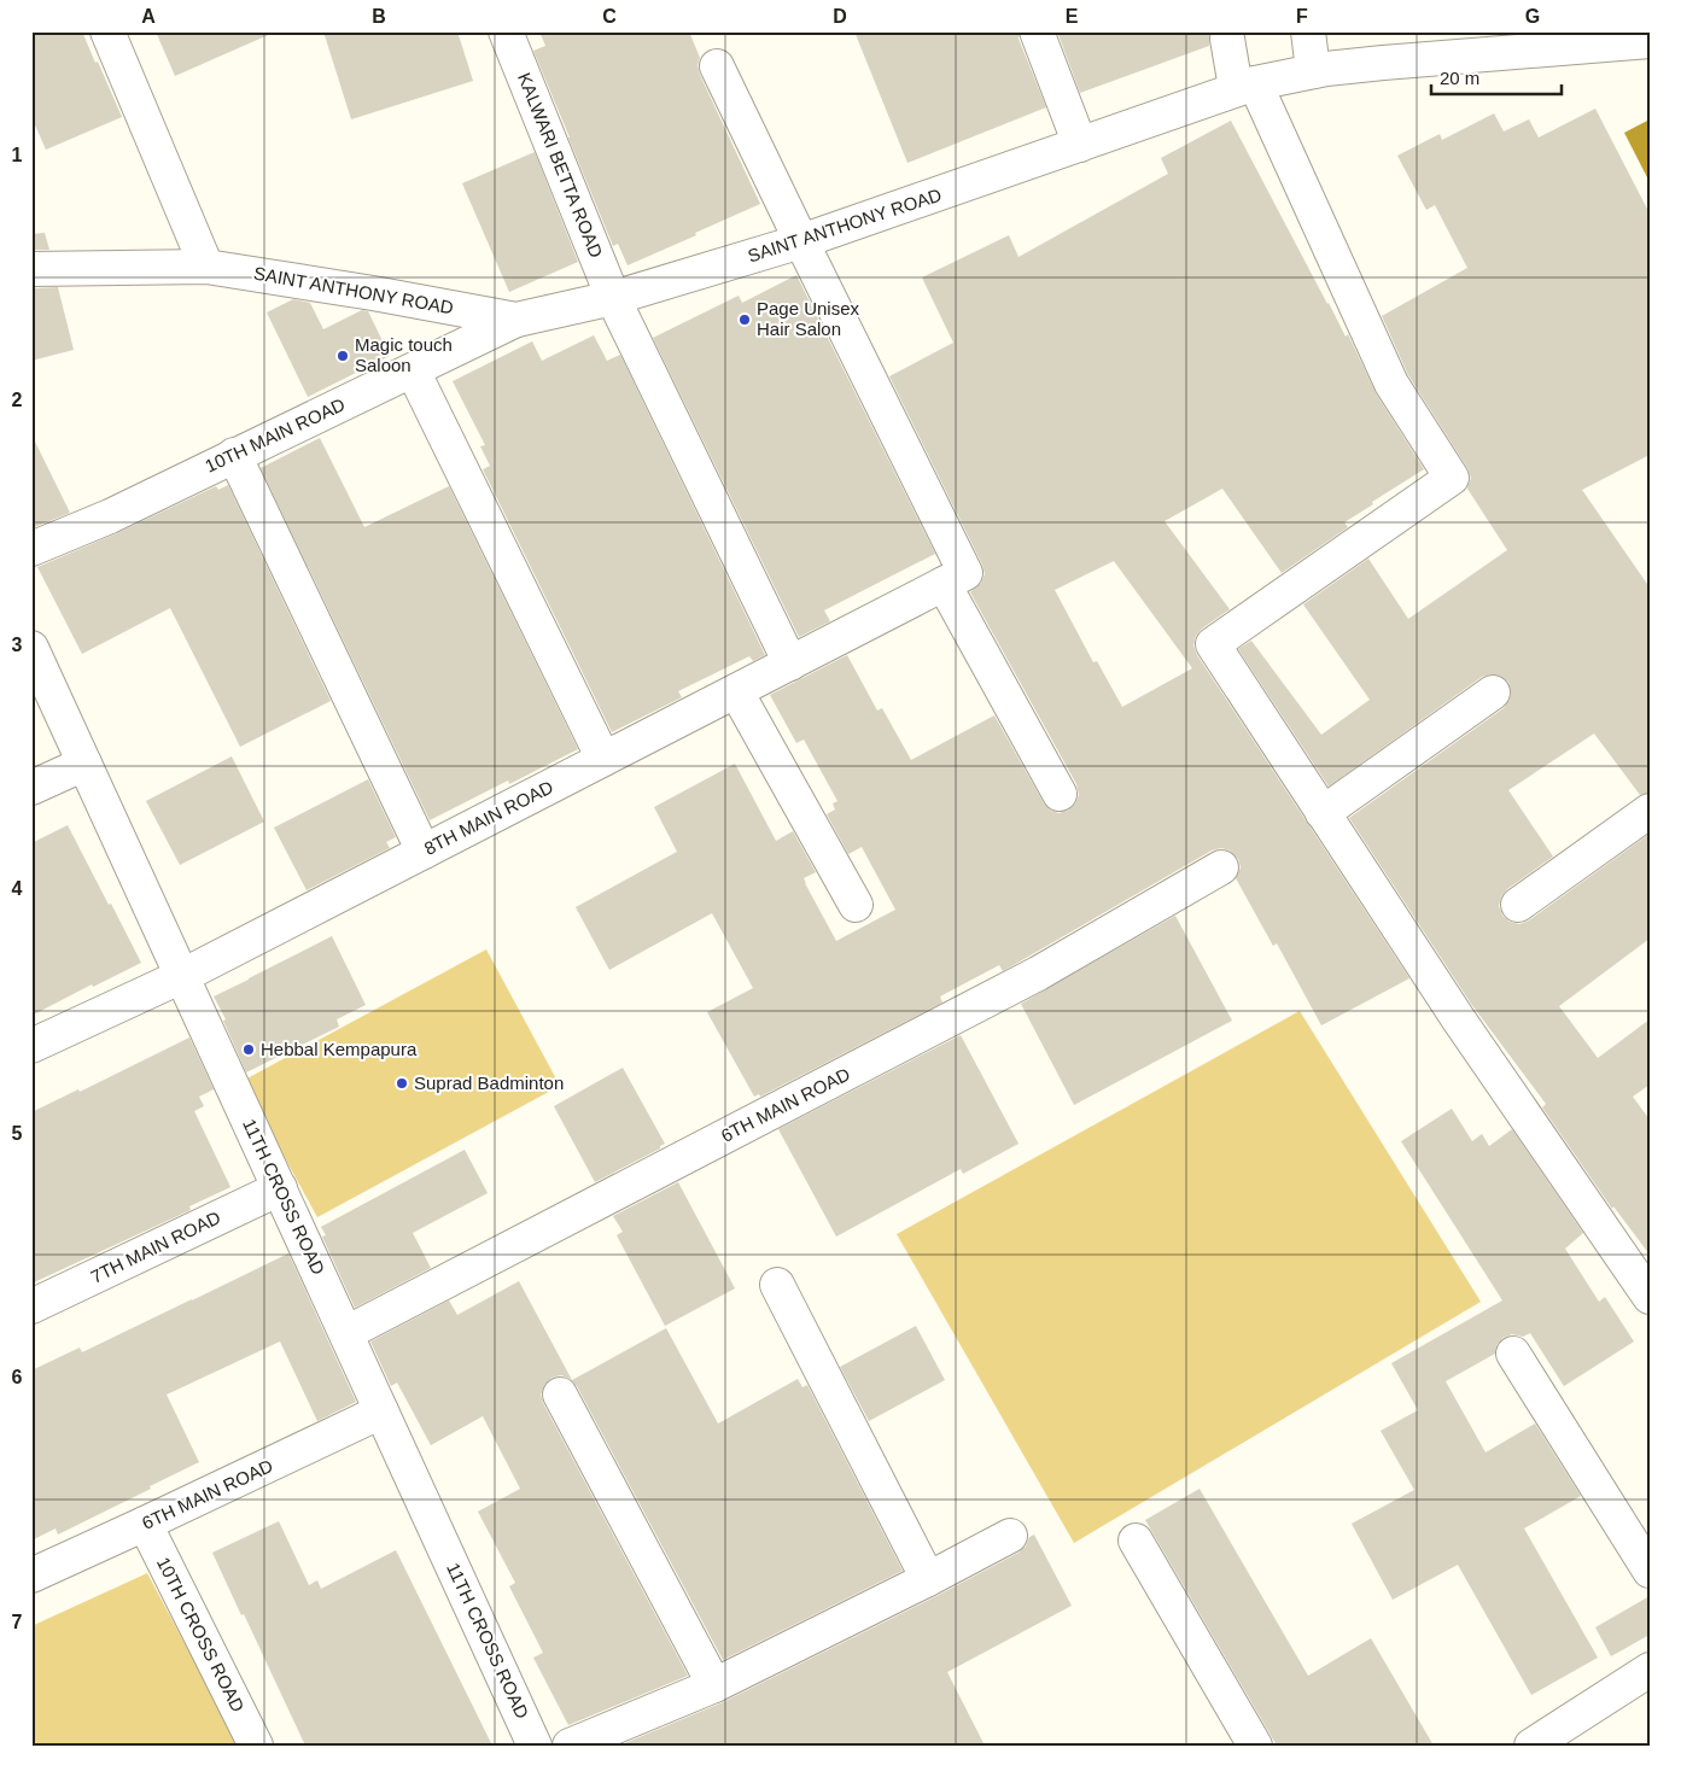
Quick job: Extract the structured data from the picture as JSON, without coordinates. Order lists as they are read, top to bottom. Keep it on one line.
{"streets":{"street":["KALWARI BETTA ROAD","SAINT ANTHONY ROAD","10TH MAIN ROAD","8TH MAIN ROAD","6TH MAIN ROAD","11TH CROSS ROAD","7TH MAIN ROAD","10TH CROSS ROAD"]},"crossings":[["KALWARI BETTA ROAD","SAINT ANTHONY ROAD"],["KALWARI BETTA ROAD","8TH MAIN ROAD"],["SAINT ANTHONY ROAD","10TH MAIN ROAD"],["SAINT ANTHONY ROAD","8TH MAIN ROAD"],["8TH MAIN ROAD","11TH CROSS ROAD"],["6TH MAIN ROAD","11TH CROSS ROAD"],["6TH MAIN ROAD","10TH CROSS ROAD"],["11TH CROSS ROAD","7TH MAIN ROAD"]],"places":["Page Unisex Hair Salon","Magic touch Saloon","Hebbal Kempapura","Suprad Badminton"],"scale_bar":"20 m","grid":{"columns":["A","B","C","D","E","F","G"],"rows":["1","2","3","4","5","6","7"]}}
